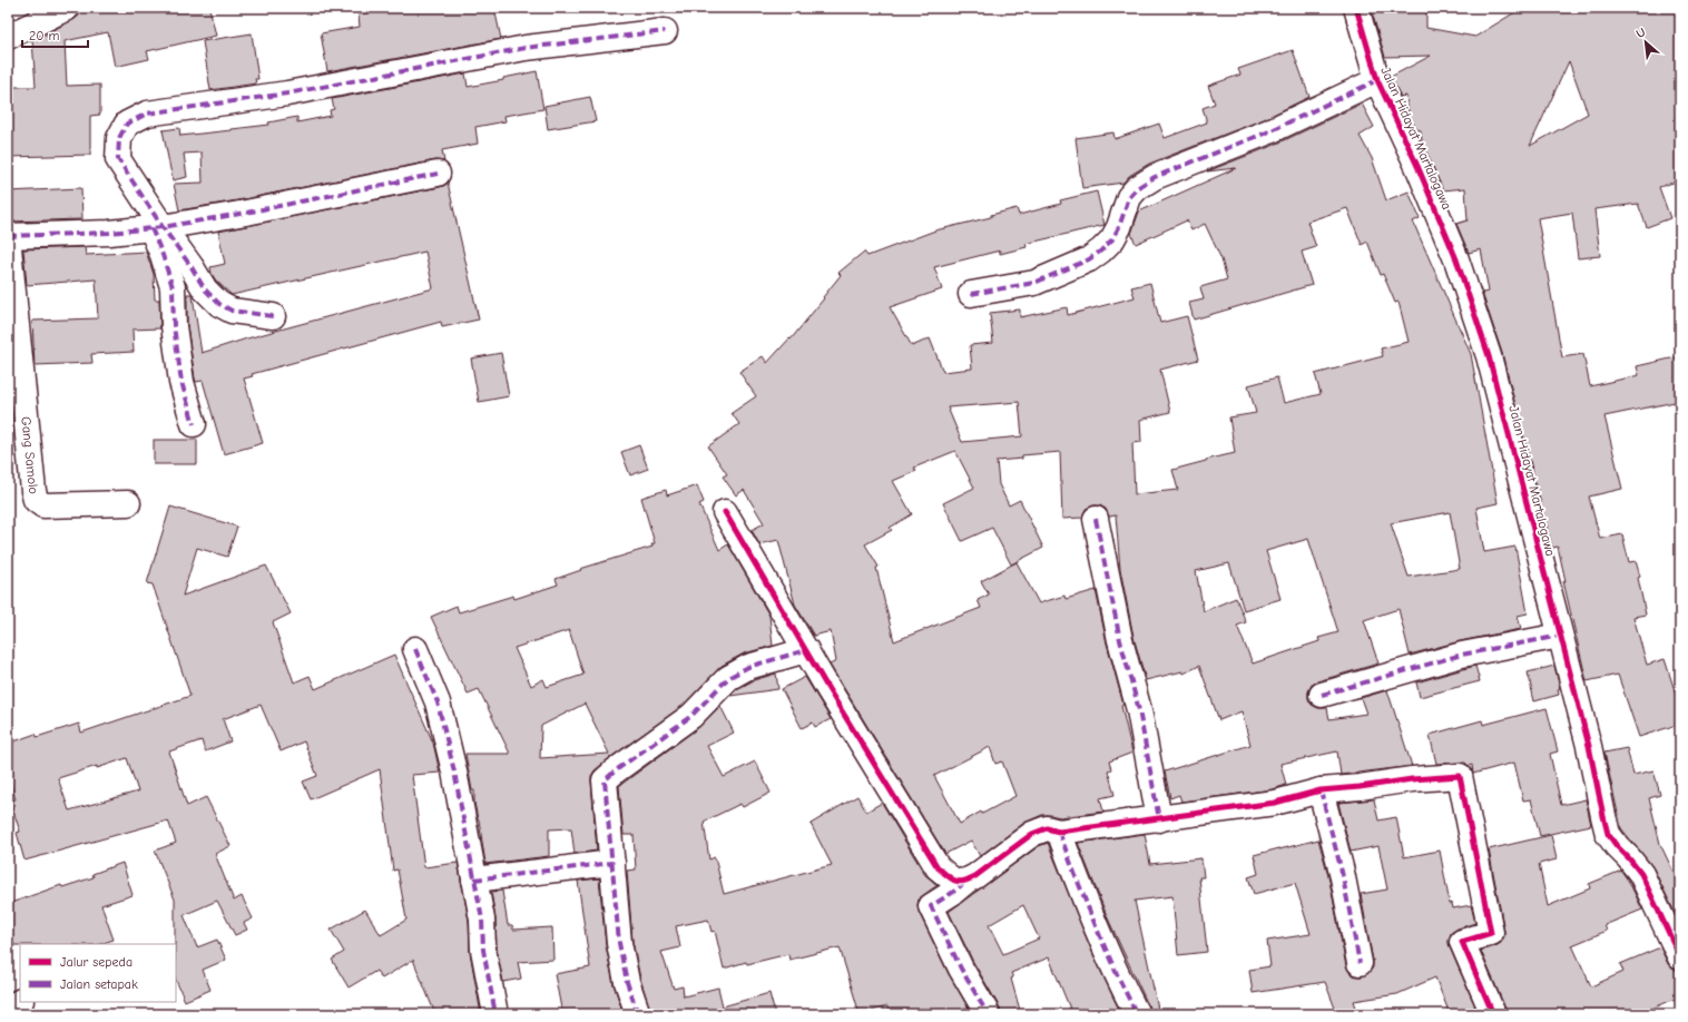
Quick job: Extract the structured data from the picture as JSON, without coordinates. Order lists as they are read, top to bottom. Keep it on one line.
{"streets":{"street":["Jalan Hidayat Martalogawa","Gang Samolo"]},"legend":["Jalur sepeda","Jalan setapak"],"scale_bar":"20 m","north":"top left"}
